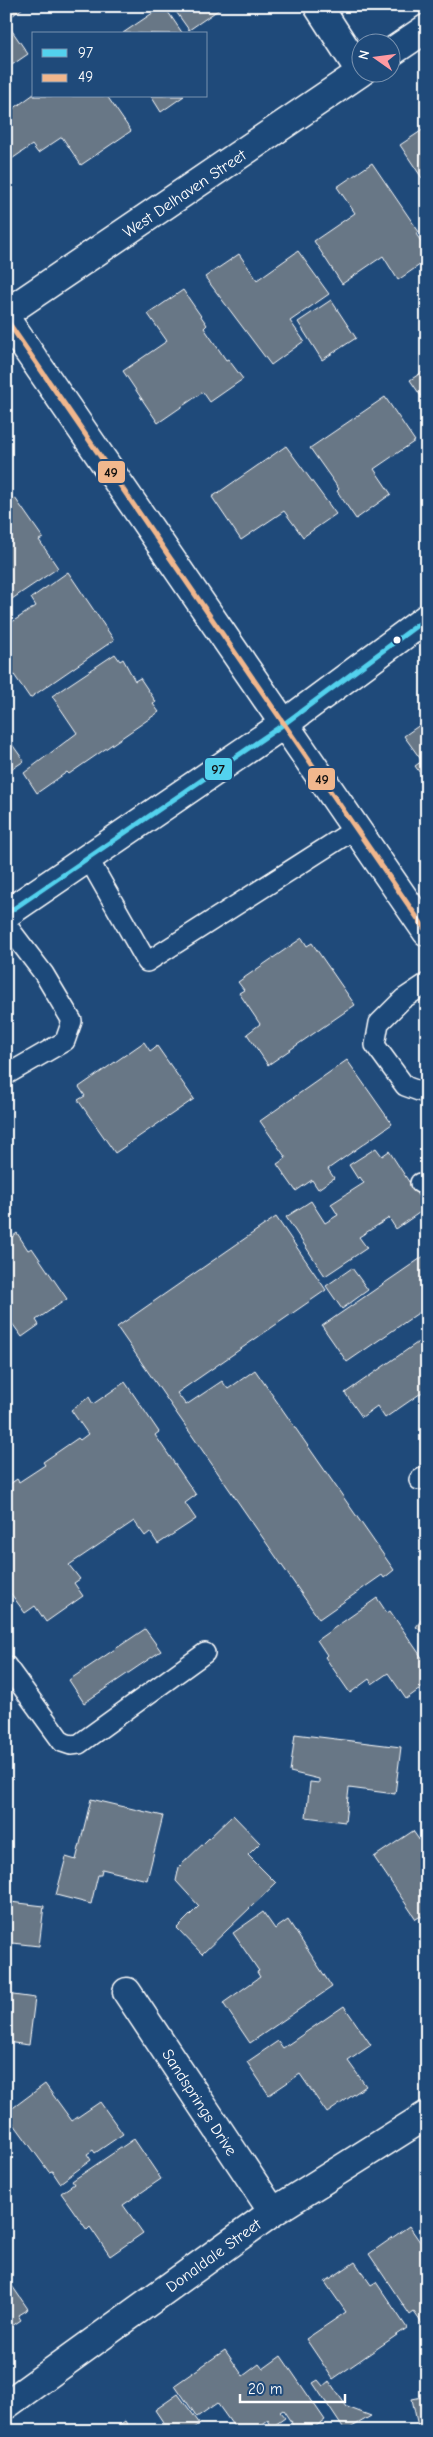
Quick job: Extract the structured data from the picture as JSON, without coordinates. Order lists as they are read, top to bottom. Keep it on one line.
{"streets":{"street":["West Delhaven Street","Sandsprings Drive","Donaldale Street"]},"crossings":[["Sandsprings Drive","Donaldale Street"]],"lines":["transit line 49","transit line 97"],"legend":["97","49"],"scale_bar":"20 m","north":"left"}
